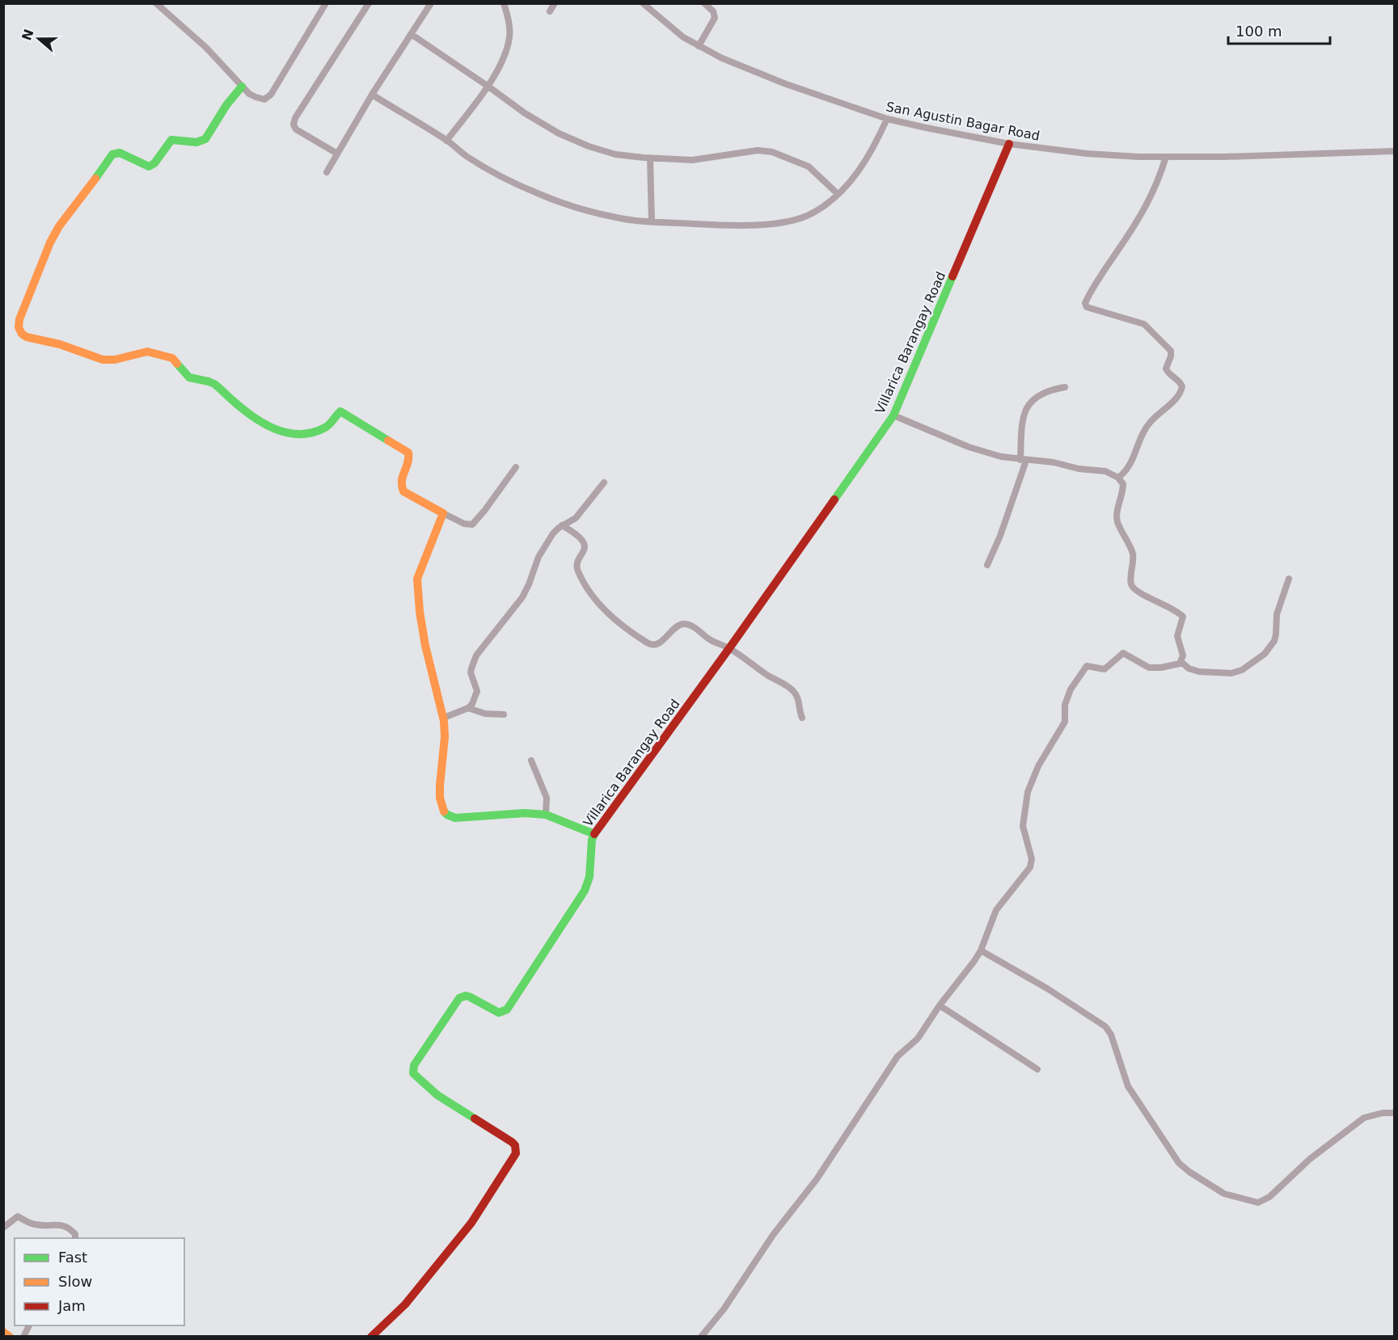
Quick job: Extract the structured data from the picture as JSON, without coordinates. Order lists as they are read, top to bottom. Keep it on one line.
{"streets":{"street":["San Agustin Bagar Road","Villarica Barangay Road"]},"crossings":[["San Agustin Bagar Road","Villarica Barangay Road"]],"legend":["Fast","Slow","Jam"],"scale_bar":"100 m","north":"left"}
